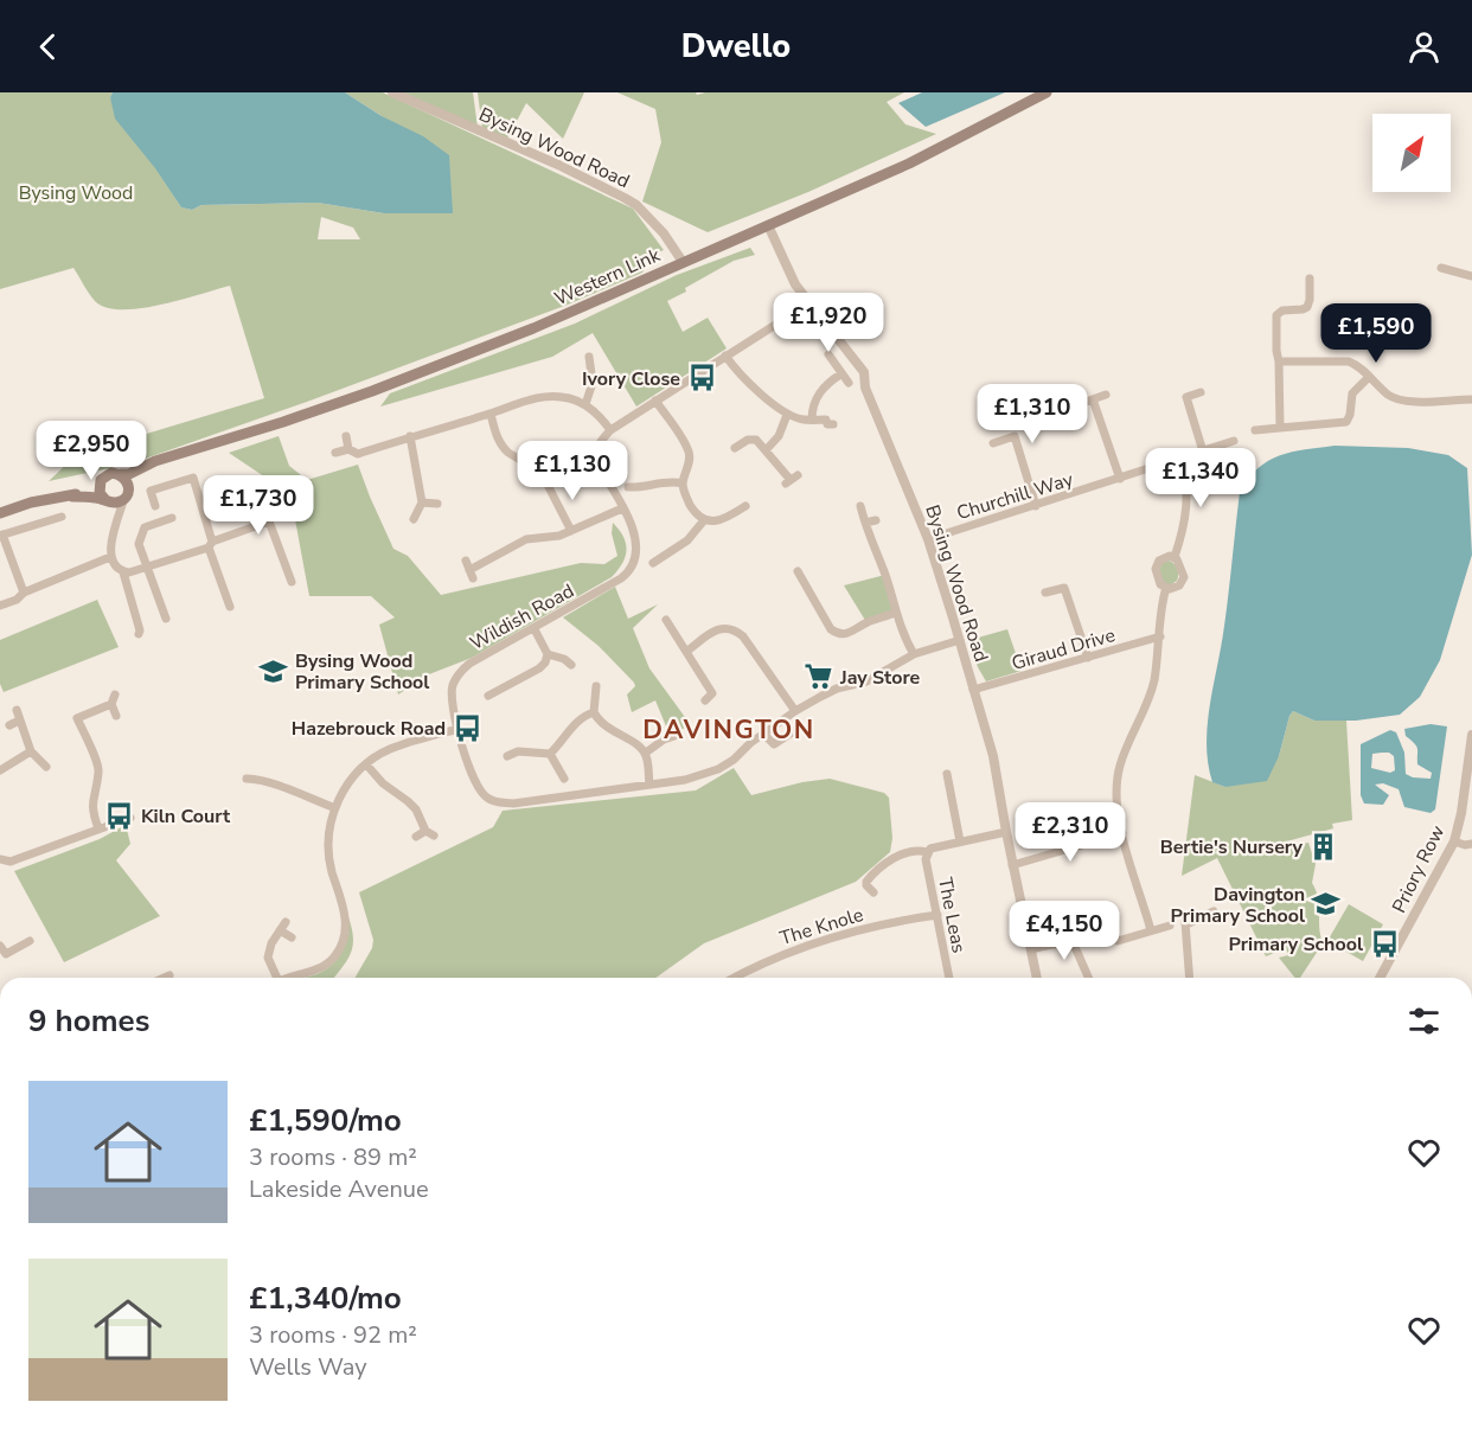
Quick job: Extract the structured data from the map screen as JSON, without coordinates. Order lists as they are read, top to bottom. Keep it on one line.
{"streets":{"main road":["Western Link"],"street":["Bysing Wood Road","Churchill Way","Wildish Road","Giraud Drive","Priory Row","The Leas","The Knole"]},"crossings":[["Bysing Wood Road","Western Link"],["Bysing Wood Road","Churchill Way"],["Bysing Wood Road","Wildish Road"],["Bysing Wood Road","Giraud Drive"],["Bysing Wood Road","The Leas"],["The Leas","The Knole"]],"districts":["DAVINGTON"],"parks":["Bysing Wood"],"places":{"bus stop":["Ivory Close","Hazebrouck Road","Kiln Court","Primary School"],"school or university":["Bysing Wood Primary School","Davington Primary School"],"supermarket":["Jay Store"],"building":["Bertie's Nursery"]},"north":"top right","page":{"header":"Dwello","price":["£1,920","£1,590","£1,310","£2,950","£1,130","£1,340","£1,730","£2,310","£4,150"],"heading":"9 homes","list":[{"name":"£1,590/mo","note":"3 rooms · 89 m² · Lakeside Avenue"},{"name":"£1,340/mo","note":"3 rooms · 92 m² · Wells Way"}]}}
